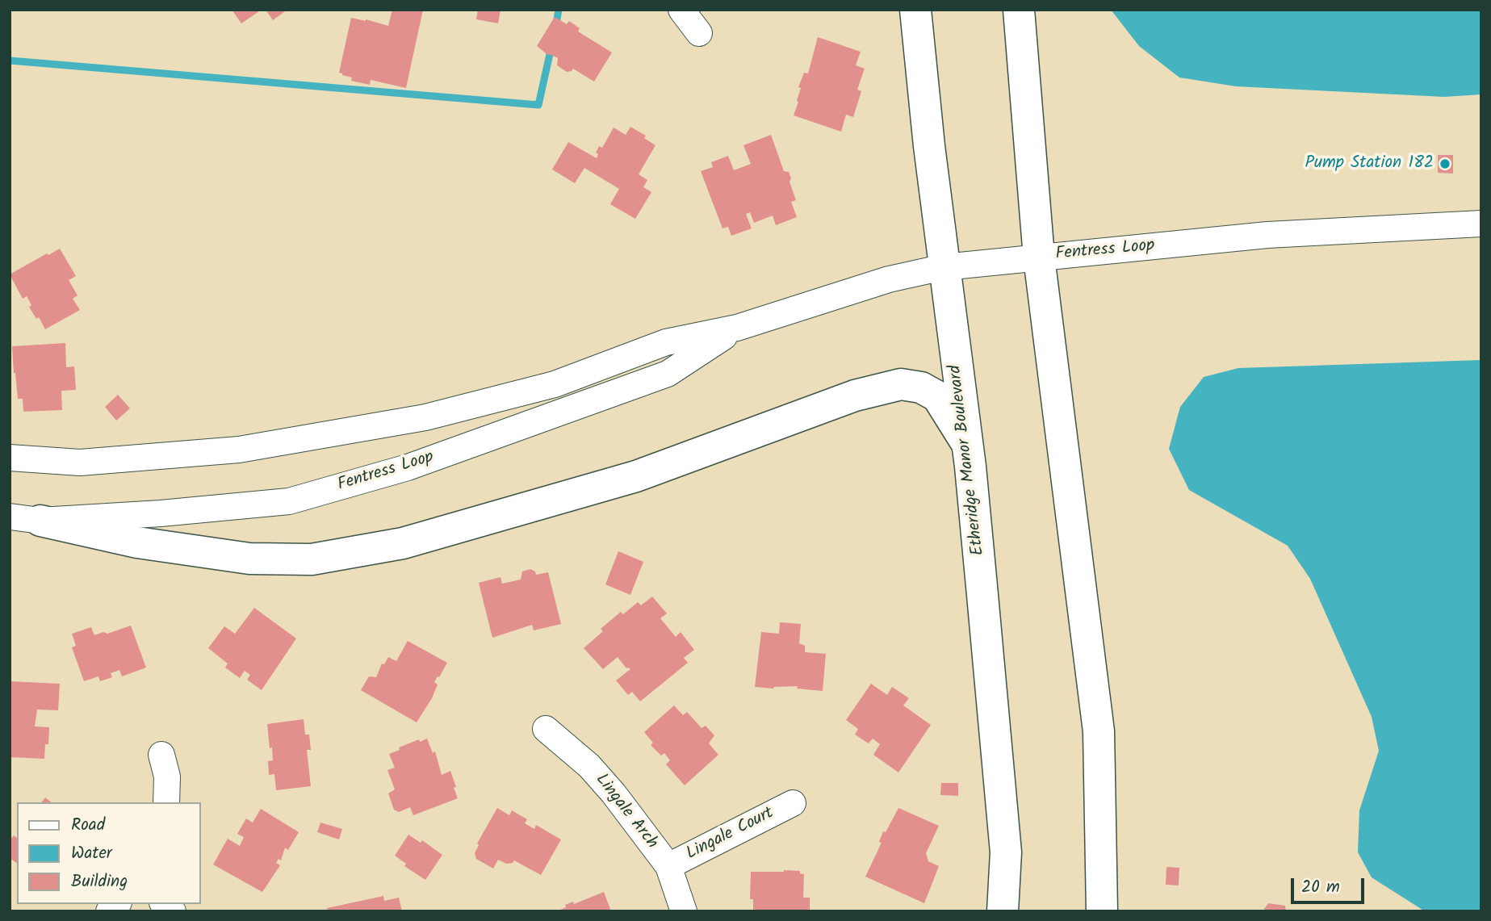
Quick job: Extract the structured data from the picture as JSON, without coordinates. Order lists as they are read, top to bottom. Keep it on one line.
{"streets":{"main road":["Etheridge Manor Boulevard"],"street":["Fentress Loop","Lingale Arch","Lingale Court"]},"crossings":[["Fentress Loop","Etheridge Manor Boulevard"],["Lingale Arch","Lingale Court"]],"places":["Pump Station 182"],"legend":["Road","Water","Building"],"scale_bar":"20 m"}
